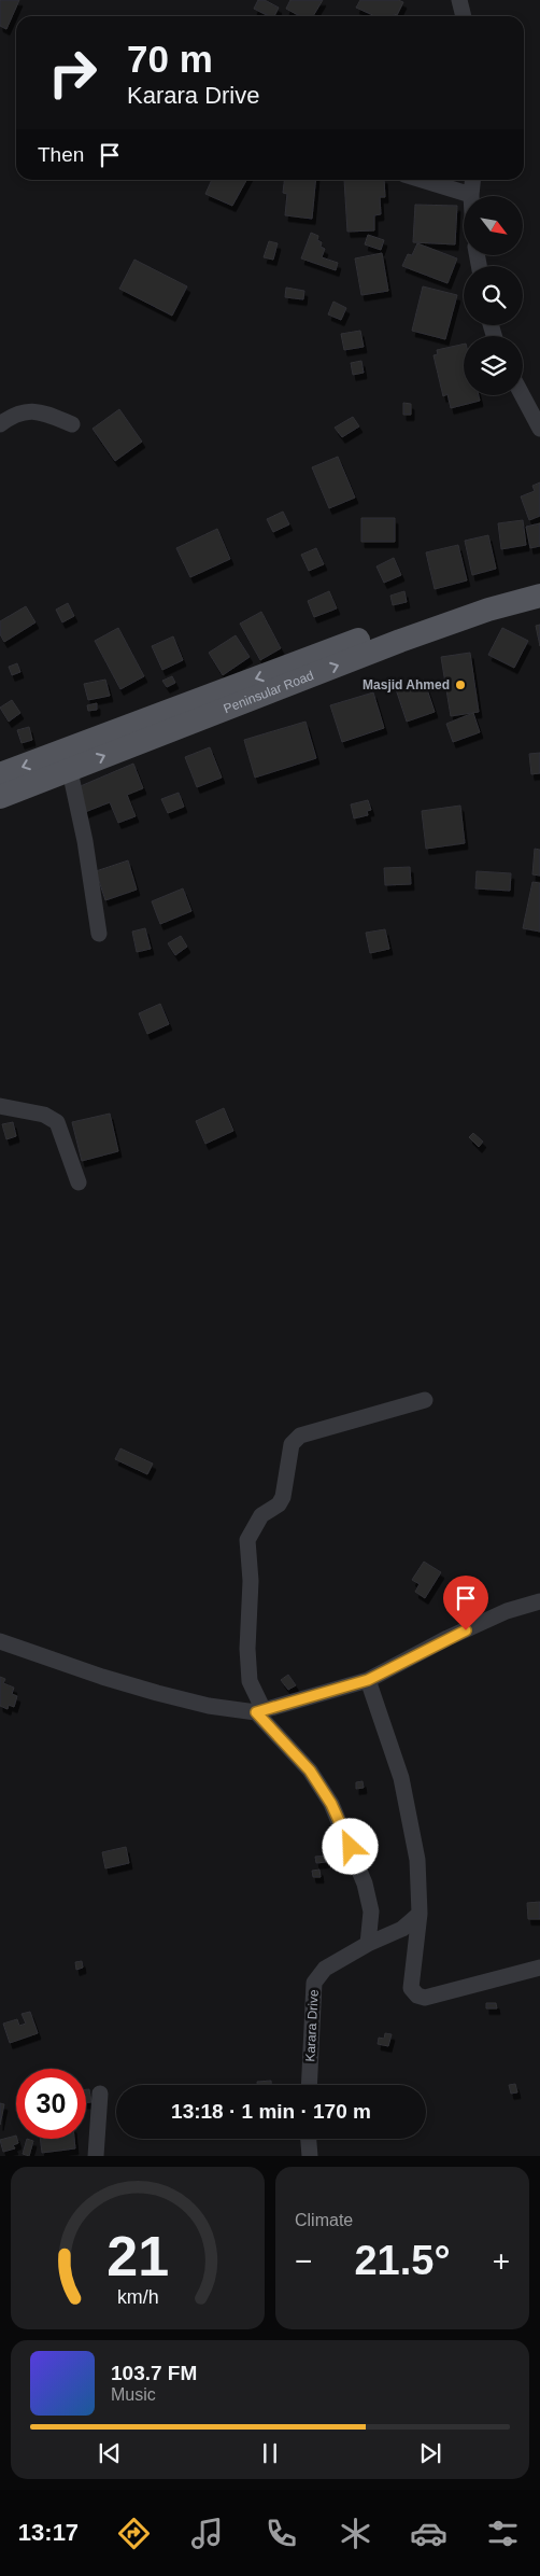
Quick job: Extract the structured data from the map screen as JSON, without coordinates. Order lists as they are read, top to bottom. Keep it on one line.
{"streets":{"main road":["Peninsular Road"],"street":["Karara Drive"]},"places":["Masjid Ahmed"],"north":"bottom right","page":{"turn":["70 m","Karara Drive"],"then":"Then","limit":"30","trip":"13:18 · 1 min · 170 m","tile":"Climate","heat":["−","21.5°","+"],"song":["103.7 FM","Music"],"tabs":"13:17","gauge":["21","km/h"]}}
